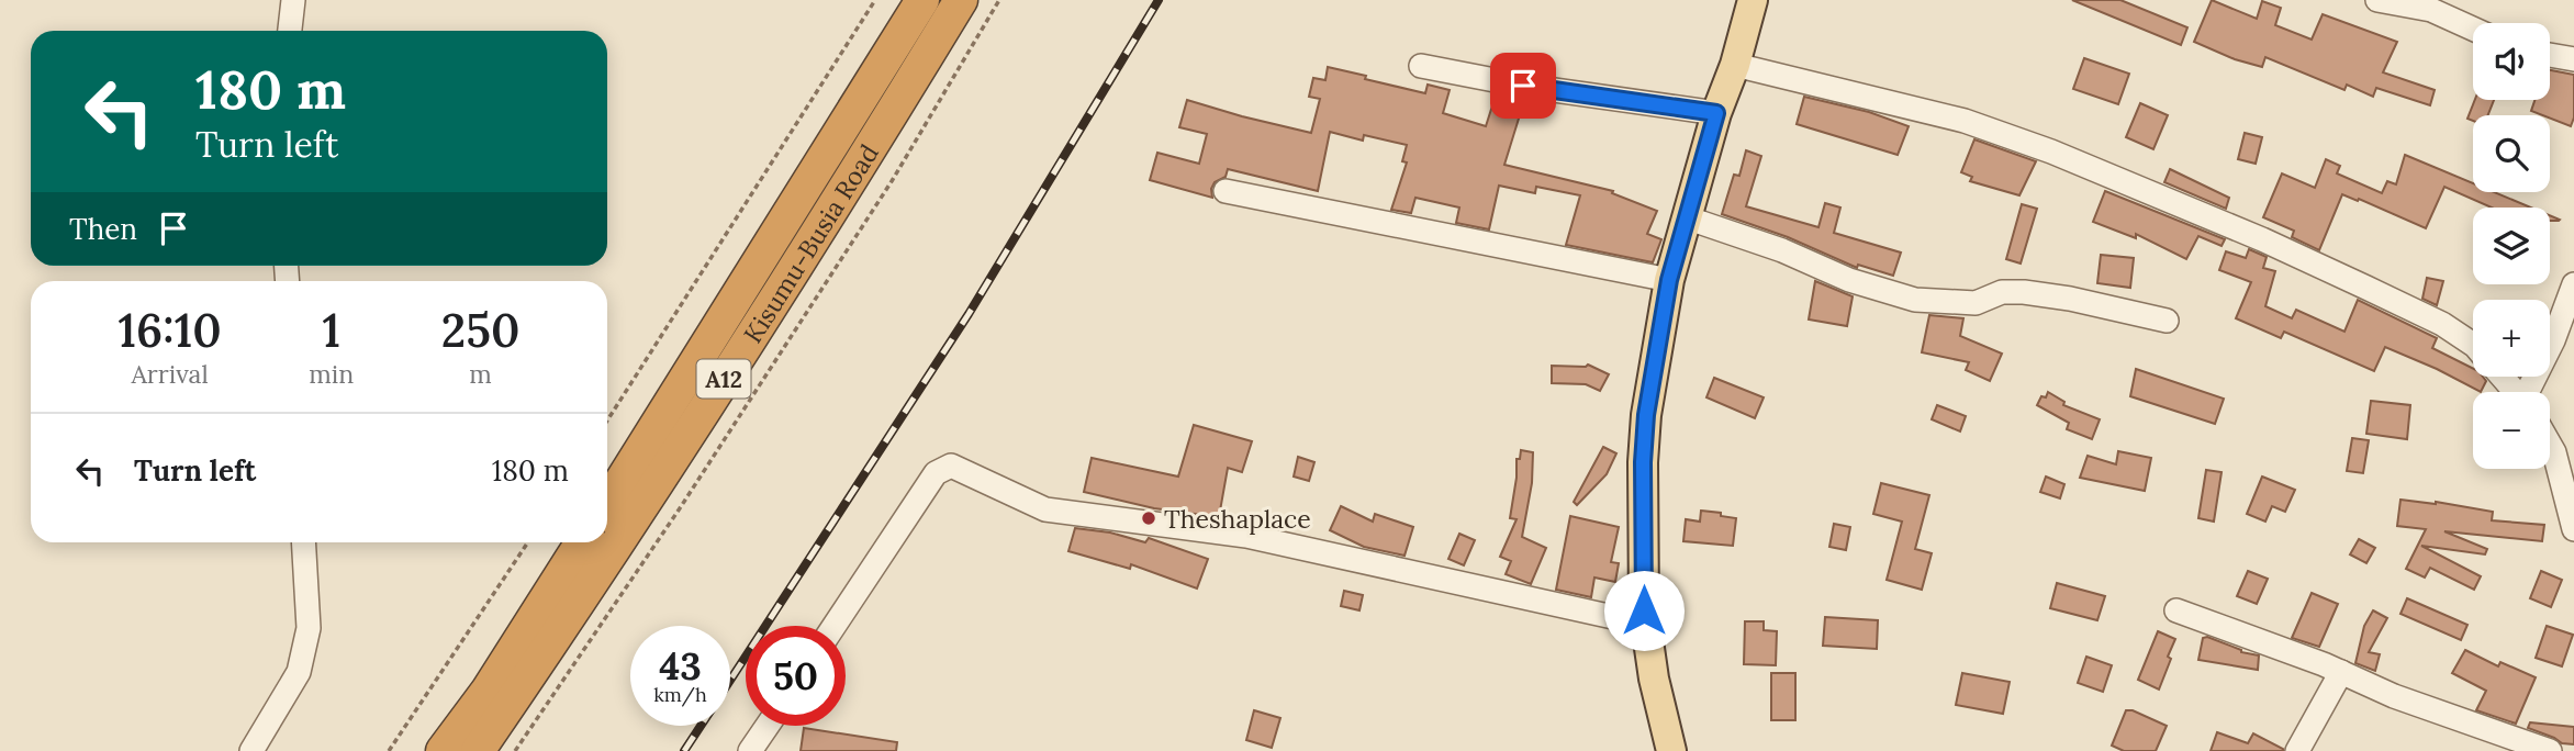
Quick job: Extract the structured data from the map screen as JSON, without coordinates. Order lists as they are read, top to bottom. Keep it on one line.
{"streets":{"highway":["Kisumu-Busia Road","A12"]},"places":["Theshaplace"],"page":{"map_buttons":["+","−"],"turn":["180 m","Turn left"],"then":"Then","eta":["16:10","Arrival","1","min","250","m"],"list":[{"name":"Turn left","value":"180 m"}],"speed":"43 km/h","limit":"50"}}
